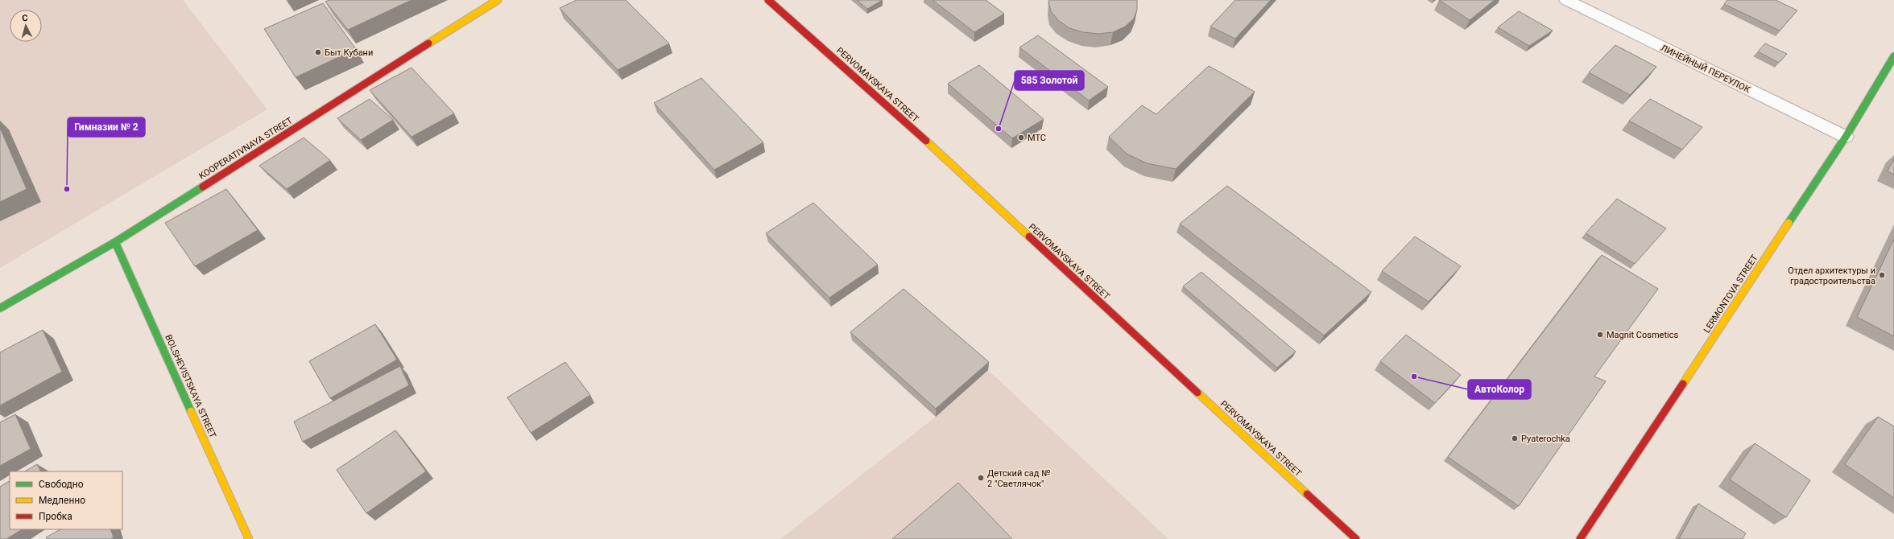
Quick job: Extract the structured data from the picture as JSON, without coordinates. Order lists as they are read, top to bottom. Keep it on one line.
{"streets":{"street":["ЛИНЕЙНЫЙ ПЕРЕУЛОК","PERVOMAYSKAYA STREET","KOOPERATIVNAYA STREET","LERMONTOVA STREET","BOLSHEVISTSKAYA STREET"]},"crossings":[["ЛИНЕЙНЫЙ ПЕРЕУЛОК","LERMONTOVA STREET"],["KOOPERATIVNAYA STREET","BOLSHEVISTSKAYA STREET"]],"places":["Быт Кубани","585 Золотой","МТС","Гимназии № 2","Отдел архитектуры и градостроительства","Magnit Cosmetics","АвтоКолор","Pyaterochka","Детский сад № 2 \"Светлячок\""],"legend":["Свободно","Медленно","Пробка"],"north":"top"}
